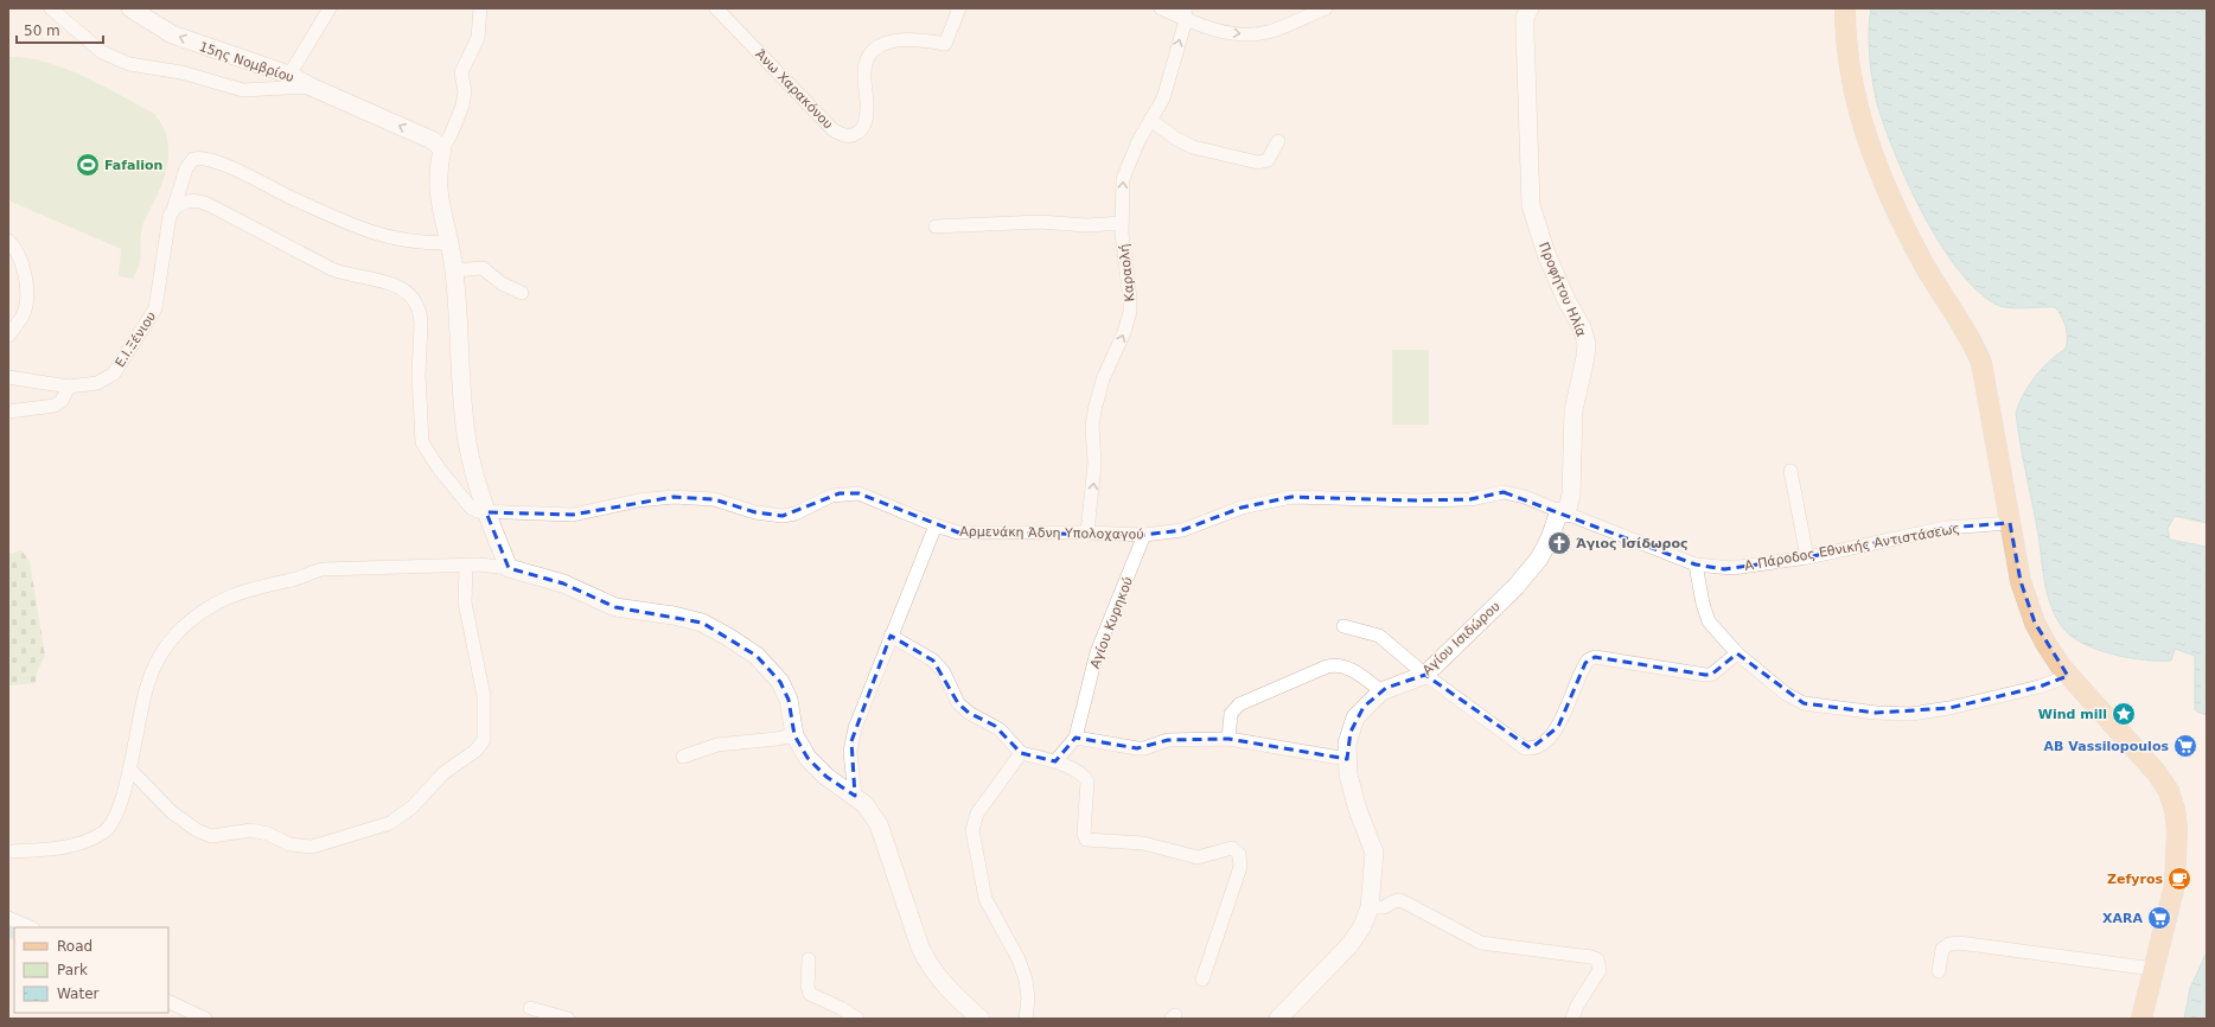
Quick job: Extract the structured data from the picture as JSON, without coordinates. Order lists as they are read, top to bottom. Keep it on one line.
{"streets":{"main road":["15ης Νομβρίου","Προφήτου Ηλία","Αγίου Ισιδώρου"],"street":["Άνω Χαρακόνου","Καραολή","Ε.Ι.Ξένιου","Αρμενάκη Άδνη Υπολοχαγού","Α Πάροδος Εθνικής Αντιστάσεως","Αγίου Κυρηκού"]},"crossings":[["Καραολή","Αρμενάκη Άδνη Υπολοχαγού"],["Προφήτου Ηλία","Αρμενάκη Άδνη Υπολοχαγού"],["Προφήτου Ηλία","Αγίου Ισιδώρου"],["Αρμενάκη Άδνη Υπολοχαγού","Α Πάροδος Εθνικής Αντιστάσεως"],["Αρμενάκη Άδνη Υπολοχαγού","Αγίου Κυρηκού"],["Αρμενάκη Άδνη Υπολοχαγού","Αγίου Ισιδώρου"]],"one_way":["15ης Νομβρίου","Καραολή"],"places":{"sports":["Fafalion"],"church":["Άγιος Ισίδωρος"],"place":["Wind mill"],"supermarket":["AB Vassilopoulos","XARA"],"cafe":["Zefyros"]},"legend":["Road","Park","Water"],"scale_bar":"50 m"}
